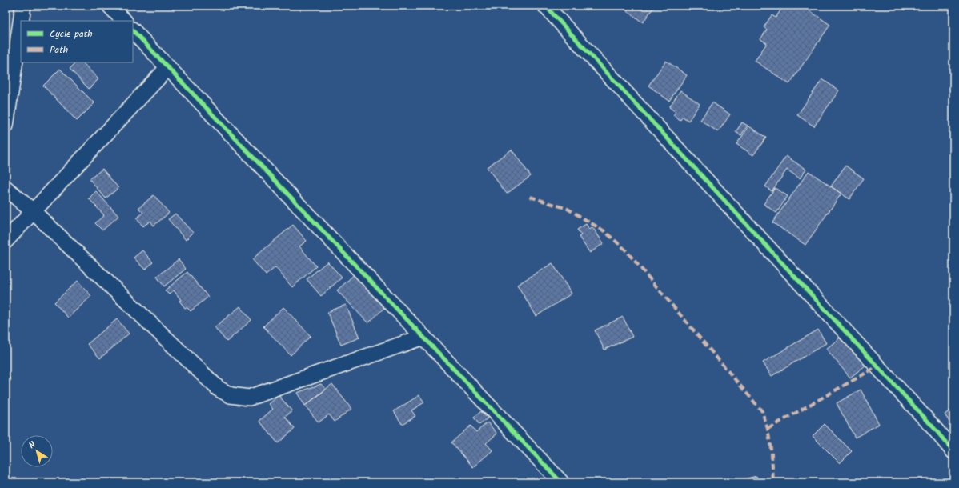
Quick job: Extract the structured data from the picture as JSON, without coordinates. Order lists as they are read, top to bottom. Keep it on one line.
{"legend":["Cycle path","Path"],"north":"top left"}
